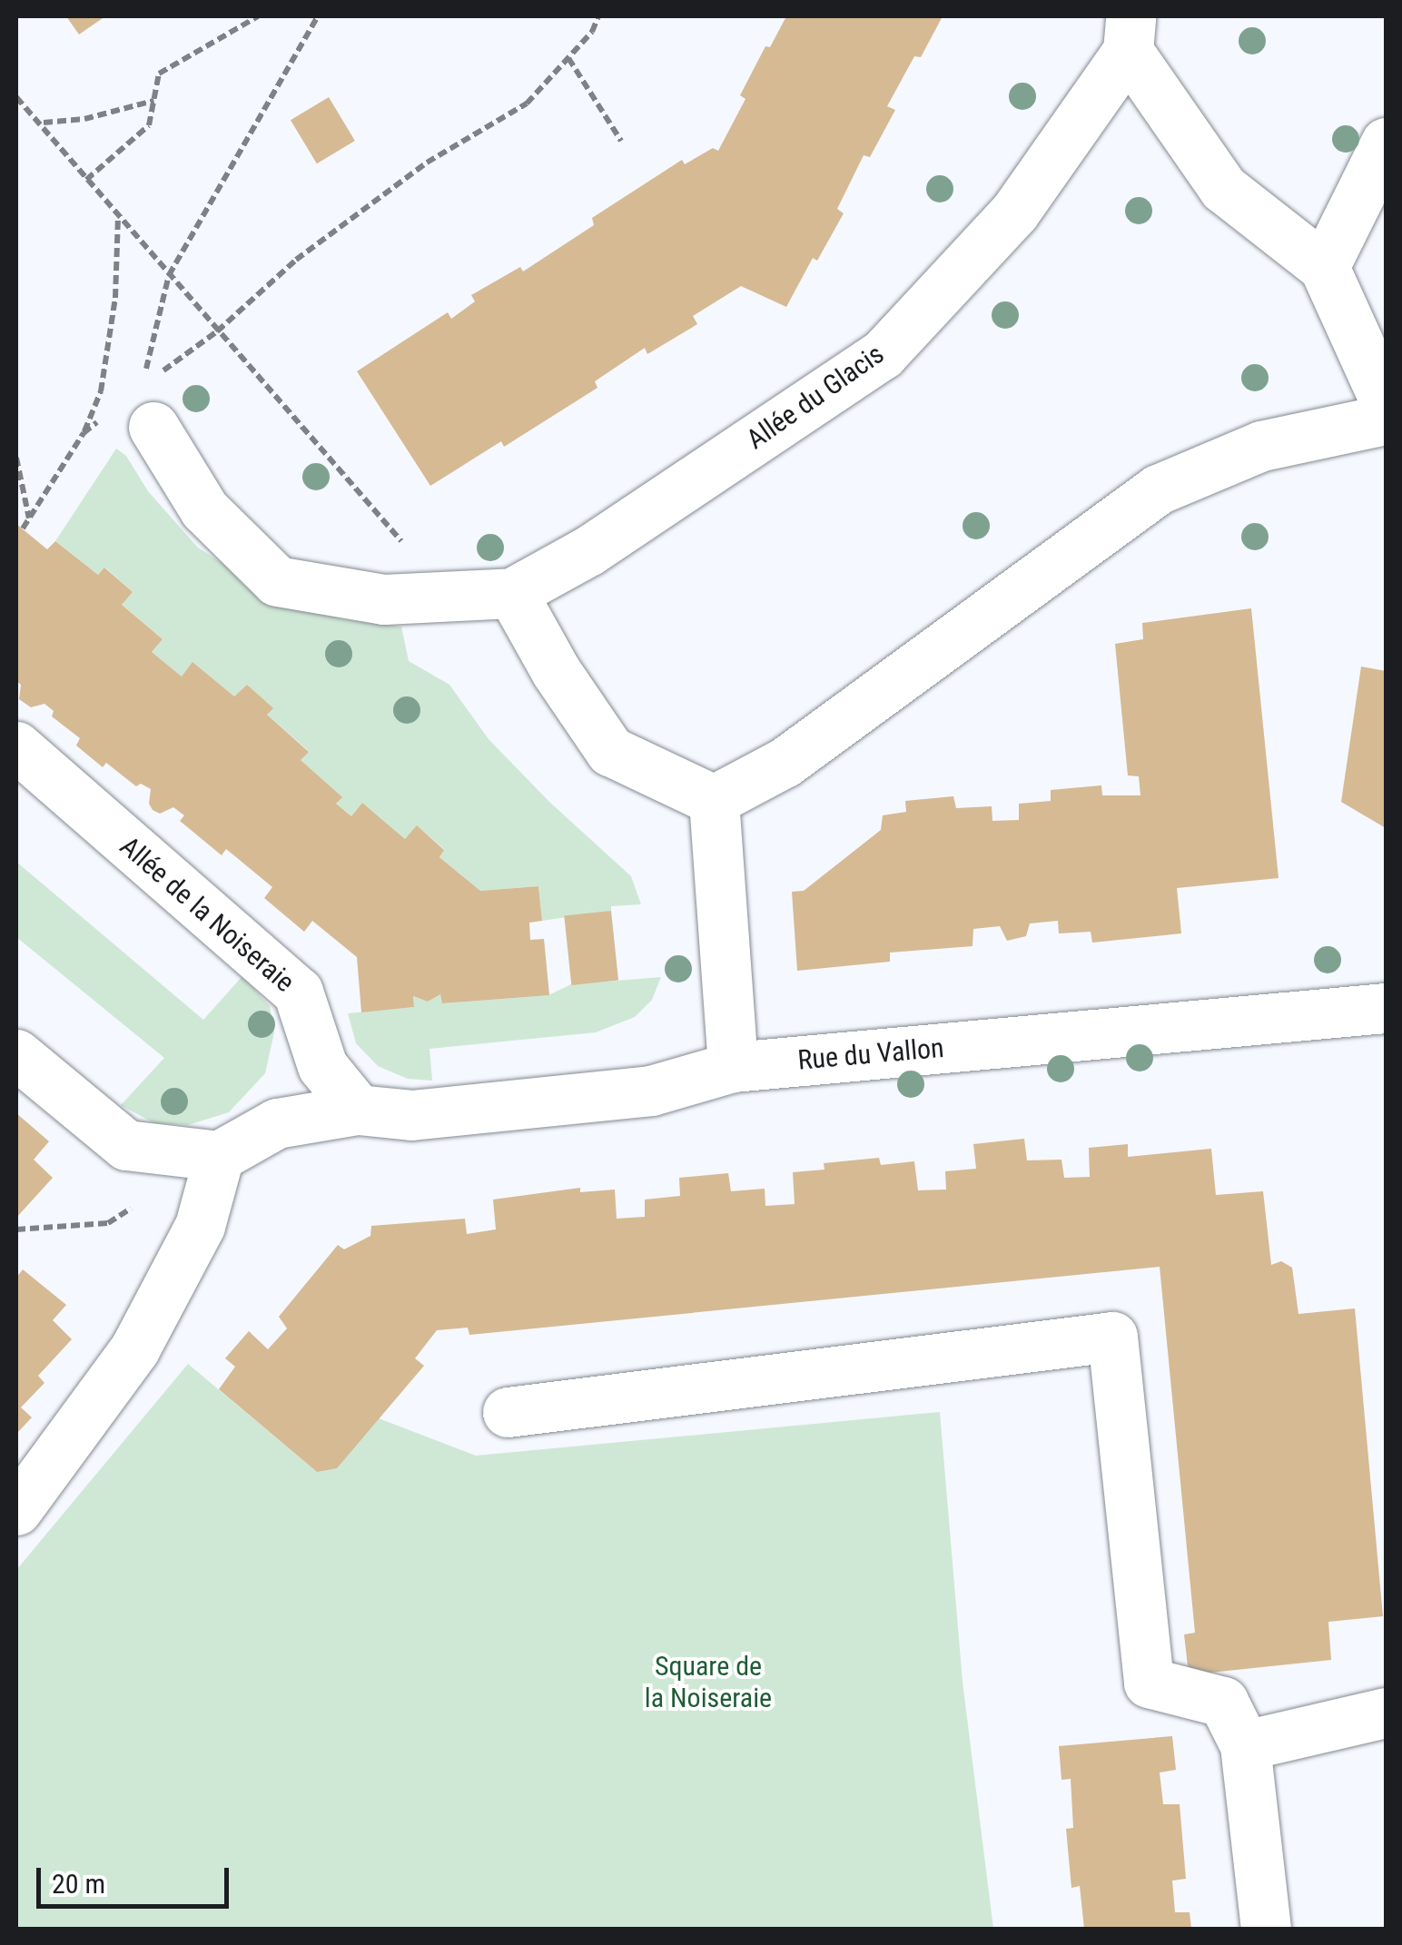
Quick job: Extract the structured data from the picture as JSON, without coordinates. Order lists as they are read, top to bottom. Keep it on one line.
{"streets":{"street":["Allée du Glacis","Allée de la Noiseraie","Rue du Vallon"]},"crossings":[["Allée de la Noiseraie","Rue du Vallon"]],"parks":["Square de la Noiseraie"],"scale_bar":"20 m"}
